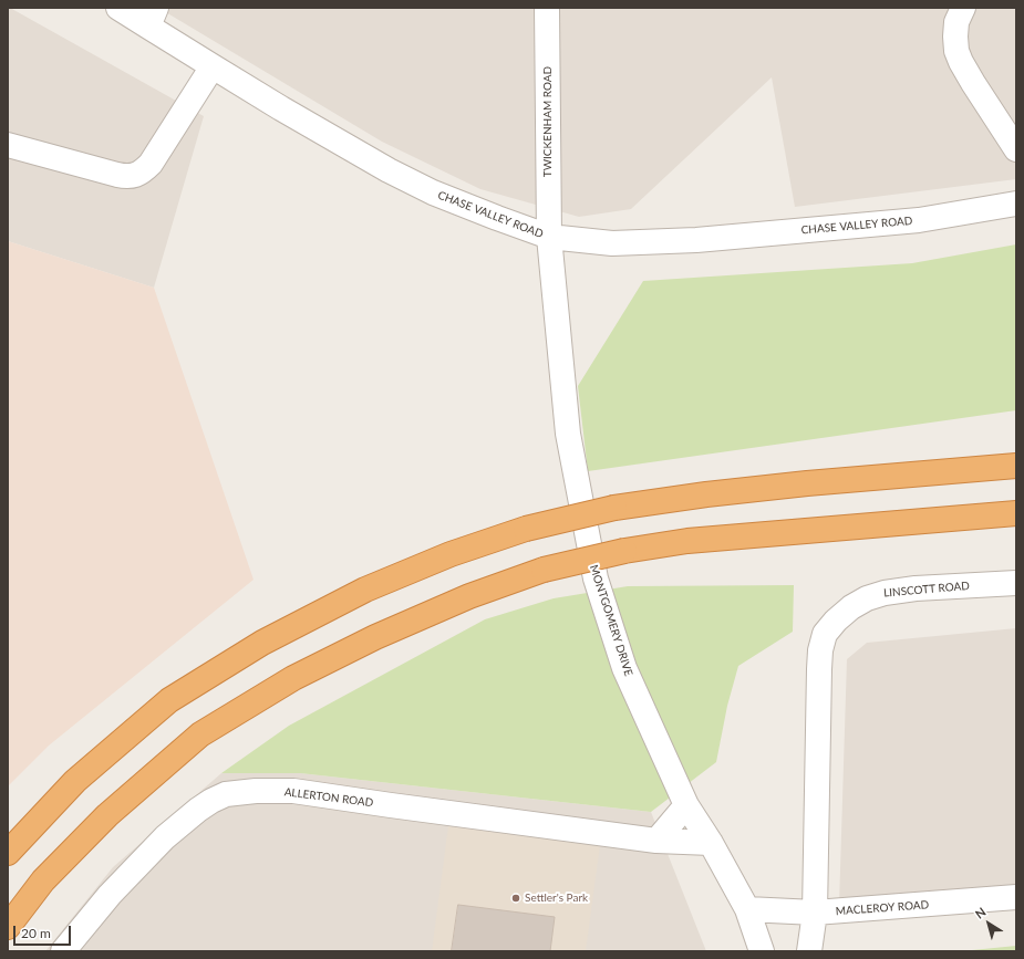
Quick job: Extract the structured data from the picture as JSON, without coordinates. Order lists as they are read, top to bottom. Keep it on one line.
{"streets":{"street":["TWICKENHAM ROAD","CHASE VALLEY ROAD","LINSCOTT ROAD","MONTGOMERY DRIVE","ALLERTON ROAD","MACLEROY ROAD"]},"crossings":[["TWICKENHAM ROAD","CHASE VALLEY ROAD"],["TWICKENHAM ROAD","MONTGOMERY DRIVE"],["CHASE VALLEY ROAD","MONTGOMERY DRIVE"],["LINSCOTT ROAD","MACLEROY ROAD"],["MONTGOMERY DRIVE","ALLERTON ROAD"],["MONTGOMERY DRIVE","MACLEROY ROAD"]],"places":["Settler's Park"],"scale_bar":"20 m","north":"top left"}
